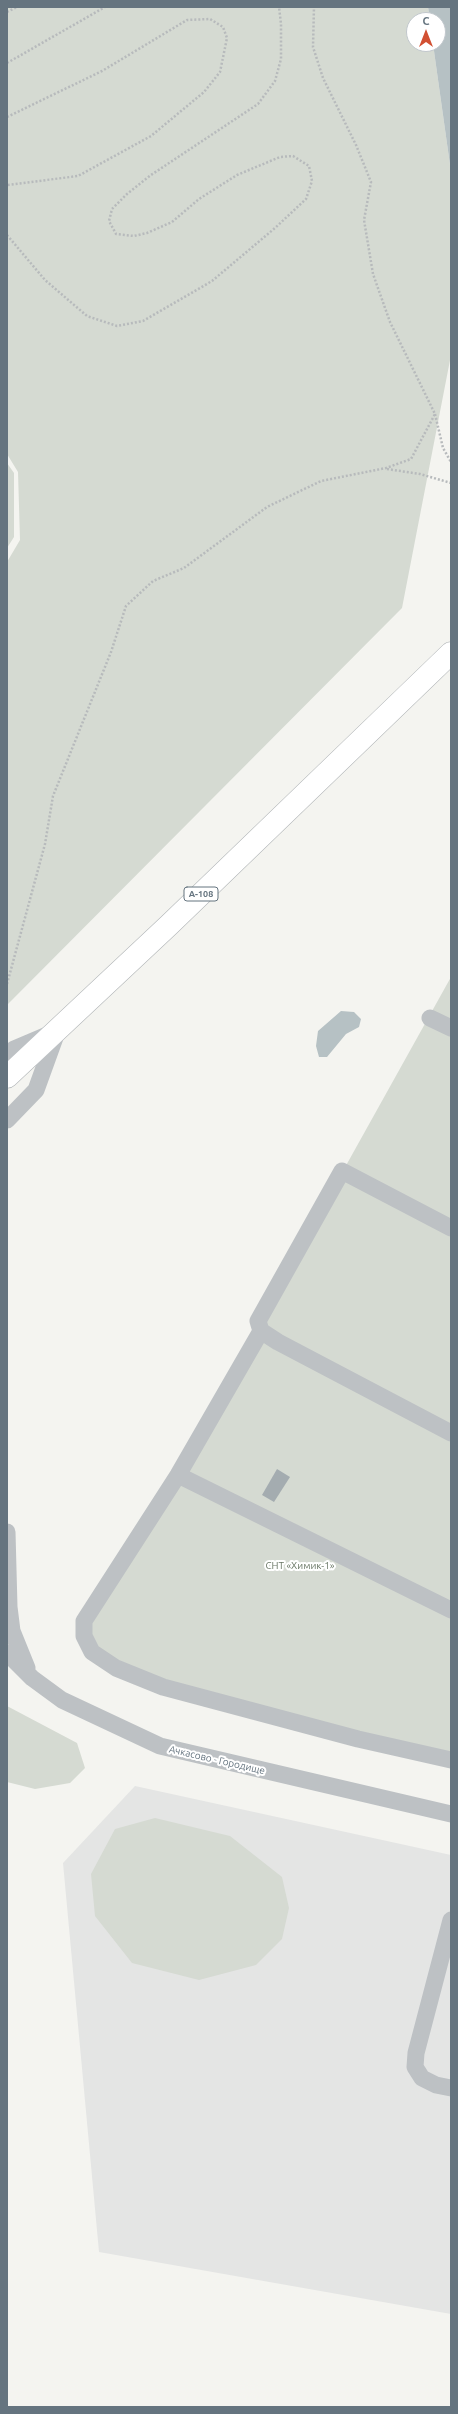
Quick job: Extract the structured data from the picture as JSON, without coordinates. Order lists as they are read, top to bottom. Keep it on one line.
{"streets":{"highway":["А-108"],"street":["Ачкасово - Городище"]},"parks":["СНТ «Химик-1»"],"north":"top"}
